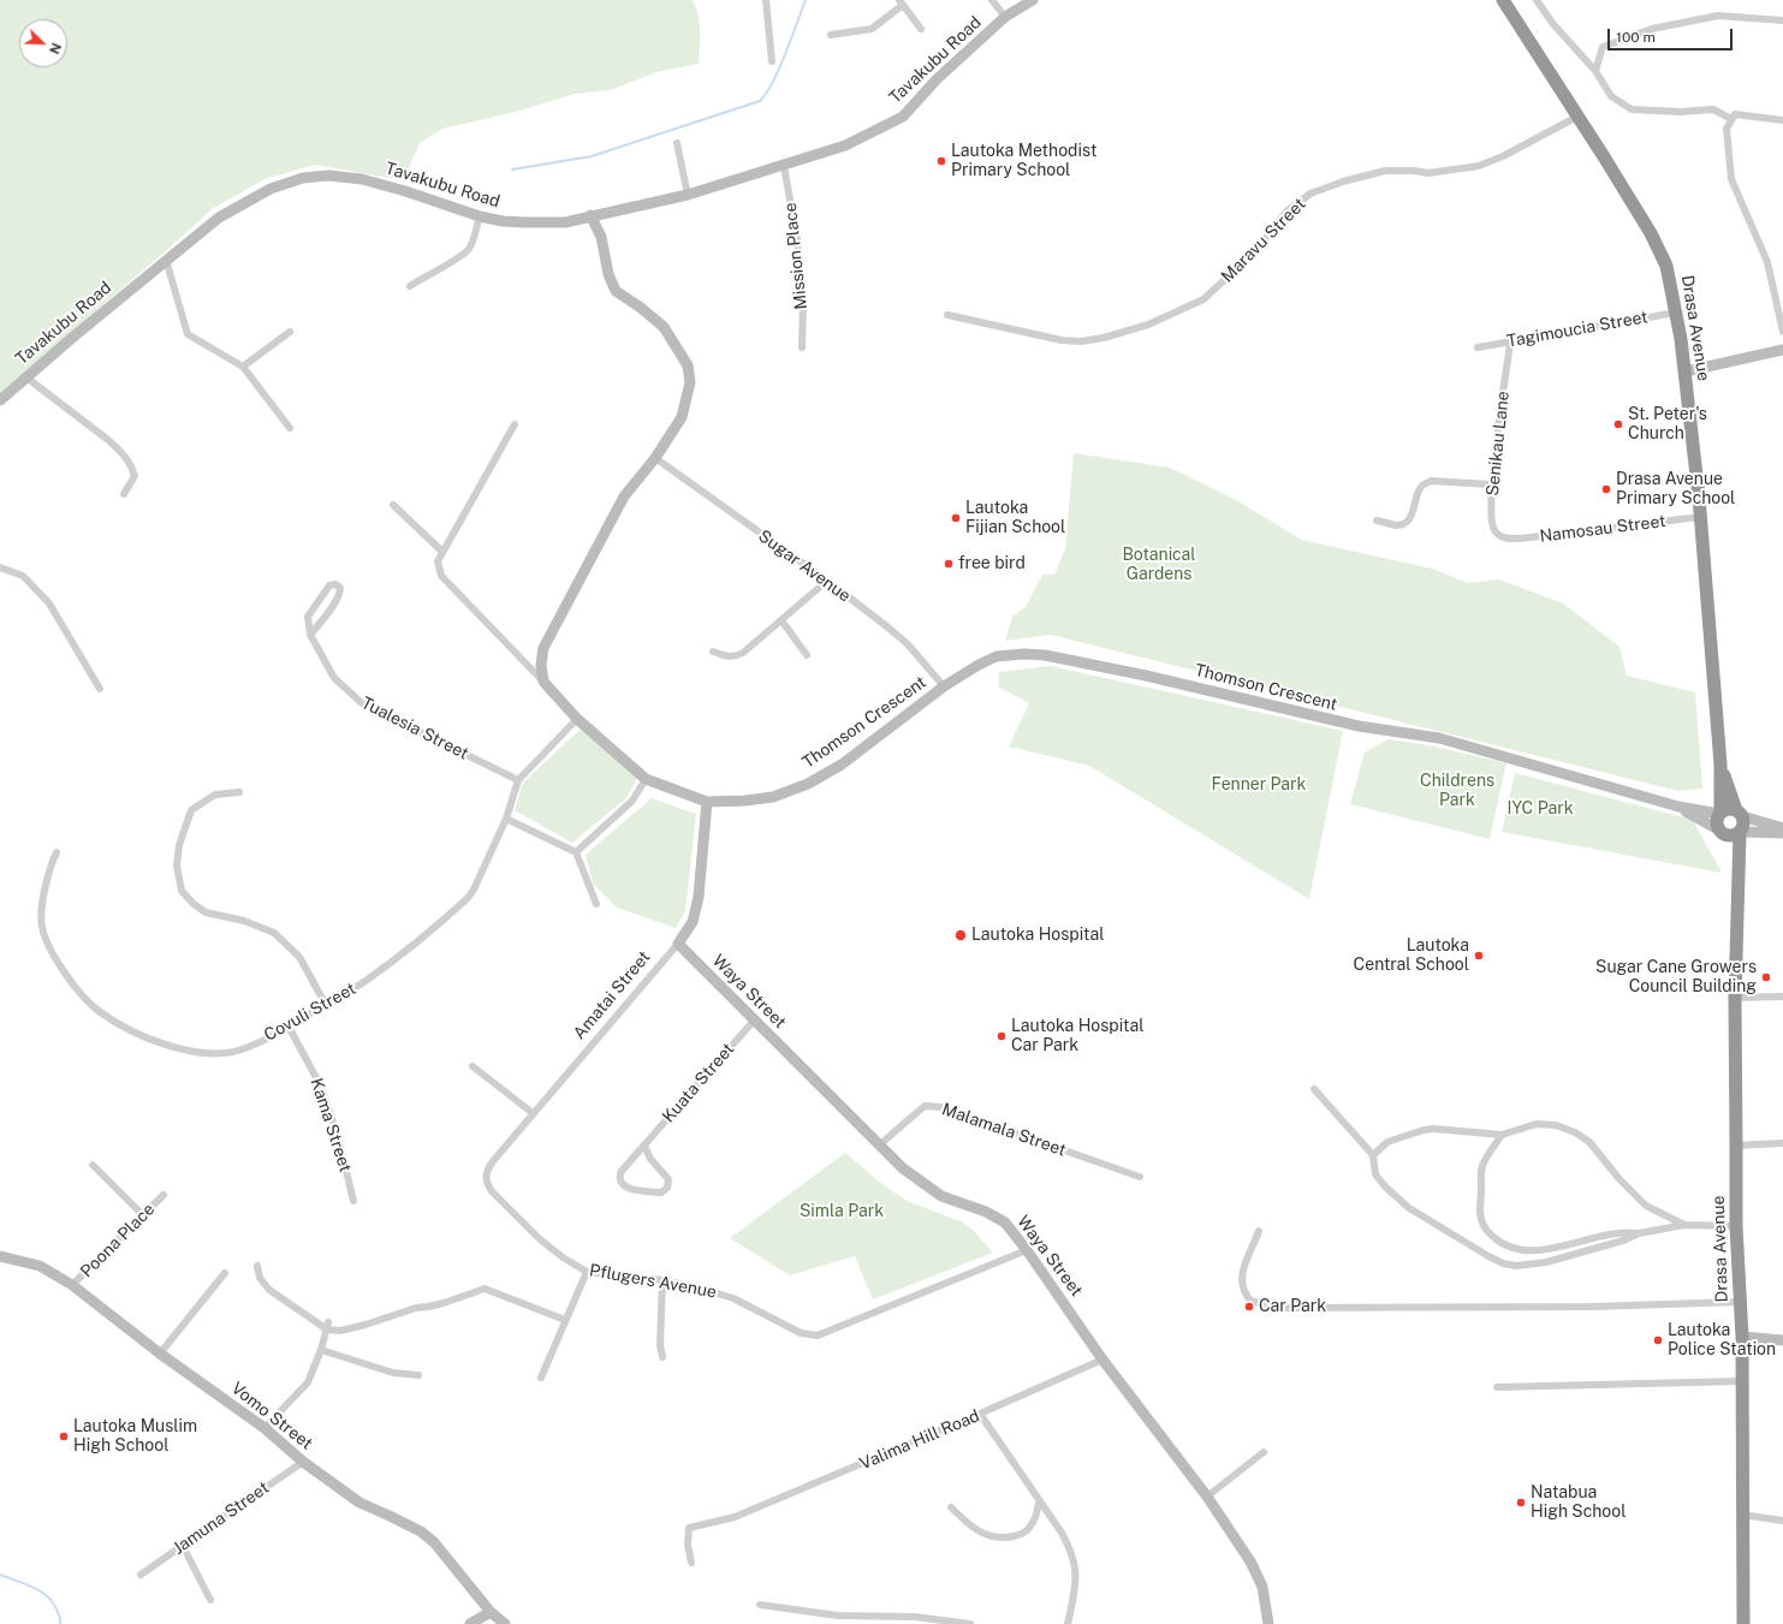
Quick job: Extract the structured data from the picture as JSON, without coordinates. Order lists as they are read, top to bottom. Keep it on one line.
{"streets":{"highway":["Drasa Avenue"],"main road":["Tavakubu Road","Thomson Crescent","Waya Street","Amatai Street","Vomo Street"],"street":["Maravu Street","Mission Place","Tagimoucia Street","Senikau Lane","Namosau Street","Sugar Avenue","Tualesia Street","Covuli Street","Kuata Street","Kama Street","Malamala Street","Poona Place","Pflugers Avenue","Valima Hill Road","Jamuna Street"]},"crossings":[["Tavakubu Road","Mission Place"],["Maravu Street","Drasa Avenue"],["Drasa Avenue","Tagimoucia Street"],["Drasa Avenue","Namosau Street"],["Drasa Avenue","Thomson Crescent"],["Tagimoucia Street","Senikau Lane"],["Senikau Lane","Namosau Street"],["Sugar Avenue","Thomson Crescent"],["Thomson Crescent","Amatai Street"],["Thomson Crescent","Covuli Street"],["Tualesia Street","Covuli Street"],["Waya Street","Amatai Street"],["Waya Street","Kuata Street"],["Waya Street","Malamala Street"],["Waya Street","Pflugers Avenue"],["Waya Street","Valima Hill Road"],["Amatai Street","Pflugers Avenue"],["Covuli Street","Kama Street"],["Poona Place","Vomo Street"],["Vomo Street","Jamuna Street"]],"parks":["Botanical Gardens","Childrens Park","Fenner Park","IYC Park","Simla Park"],"places":["Lautoka Methodist Primary School","St. Peter's Church","Drasa Avenue Primary School","Lautoka Fijian School","free bird","Lautoka Hospital","Lautoka Central School","Sugar Cane Growers Council Building","Lautoka Hospital Car Park","Car Park","Lautoka Police Station","Lautoka Muslim High School","Natabua High School"],"scale_bar":"100 m","north":"bottom right"}
